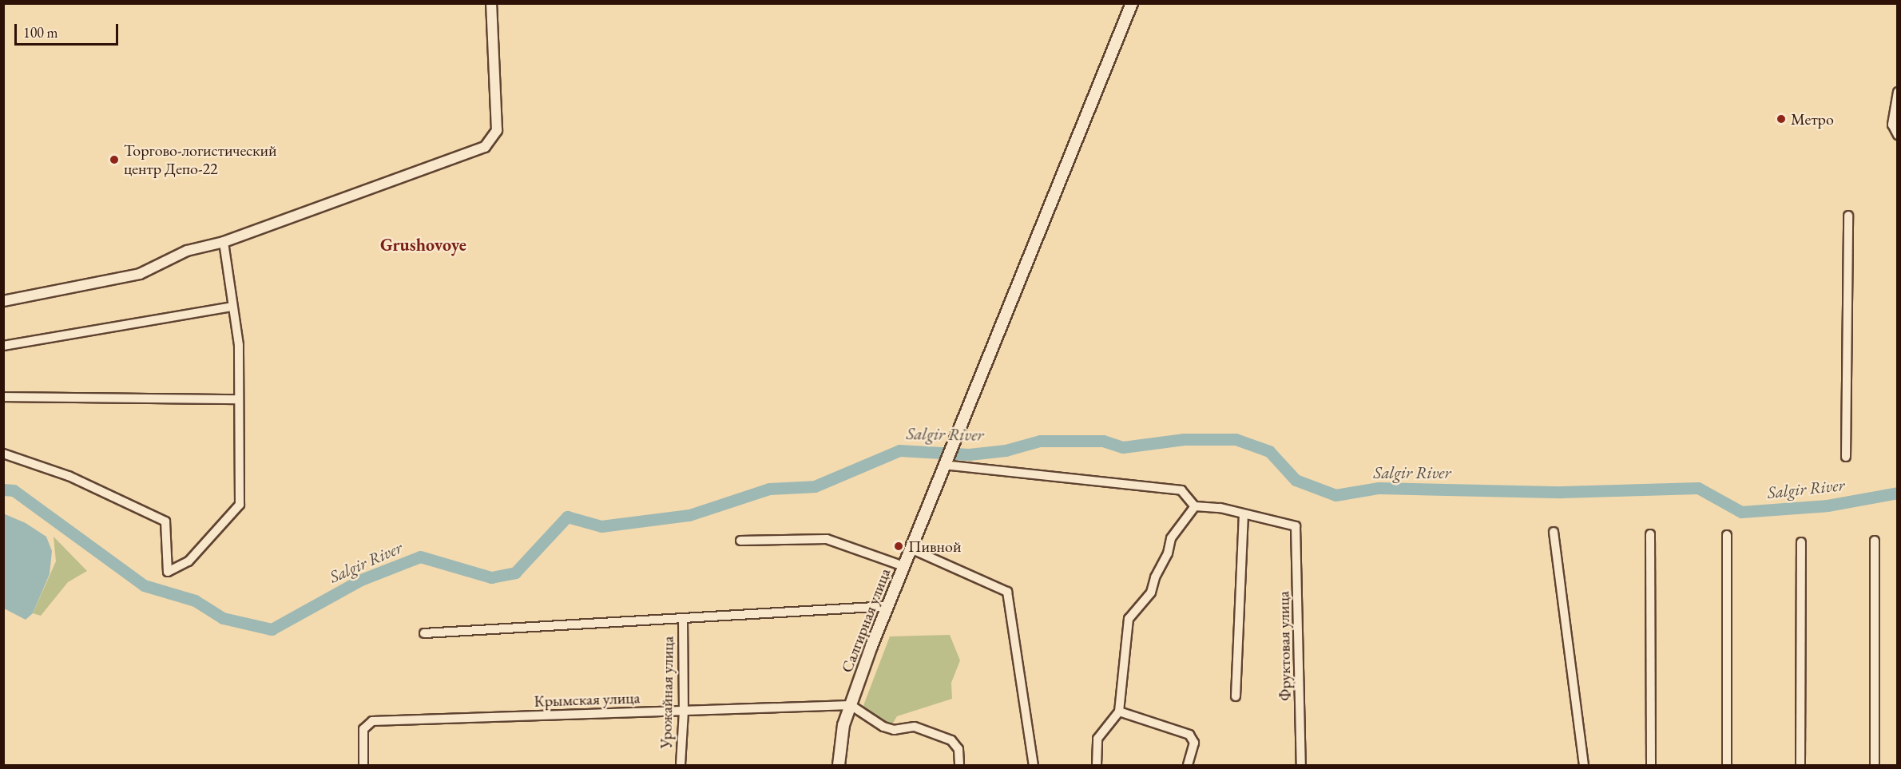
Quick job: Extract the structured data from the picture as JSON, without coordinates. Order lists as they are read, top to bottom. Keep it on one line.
{"streets":{"main road":["Салгирная улица"],"street":["Фруктовая улица","Урожайная улица","Крымская улица"]},"crossings":[["Салгирная улица","Крымская улица"],["Урожайная улица","Крымская улица"]],"districts":["Grushovoye"],"water":["Salgir River"],"places":["Метро","Торгово-логистический центр Депо-22","Пивной"],"scale_bar":"100 m"}
